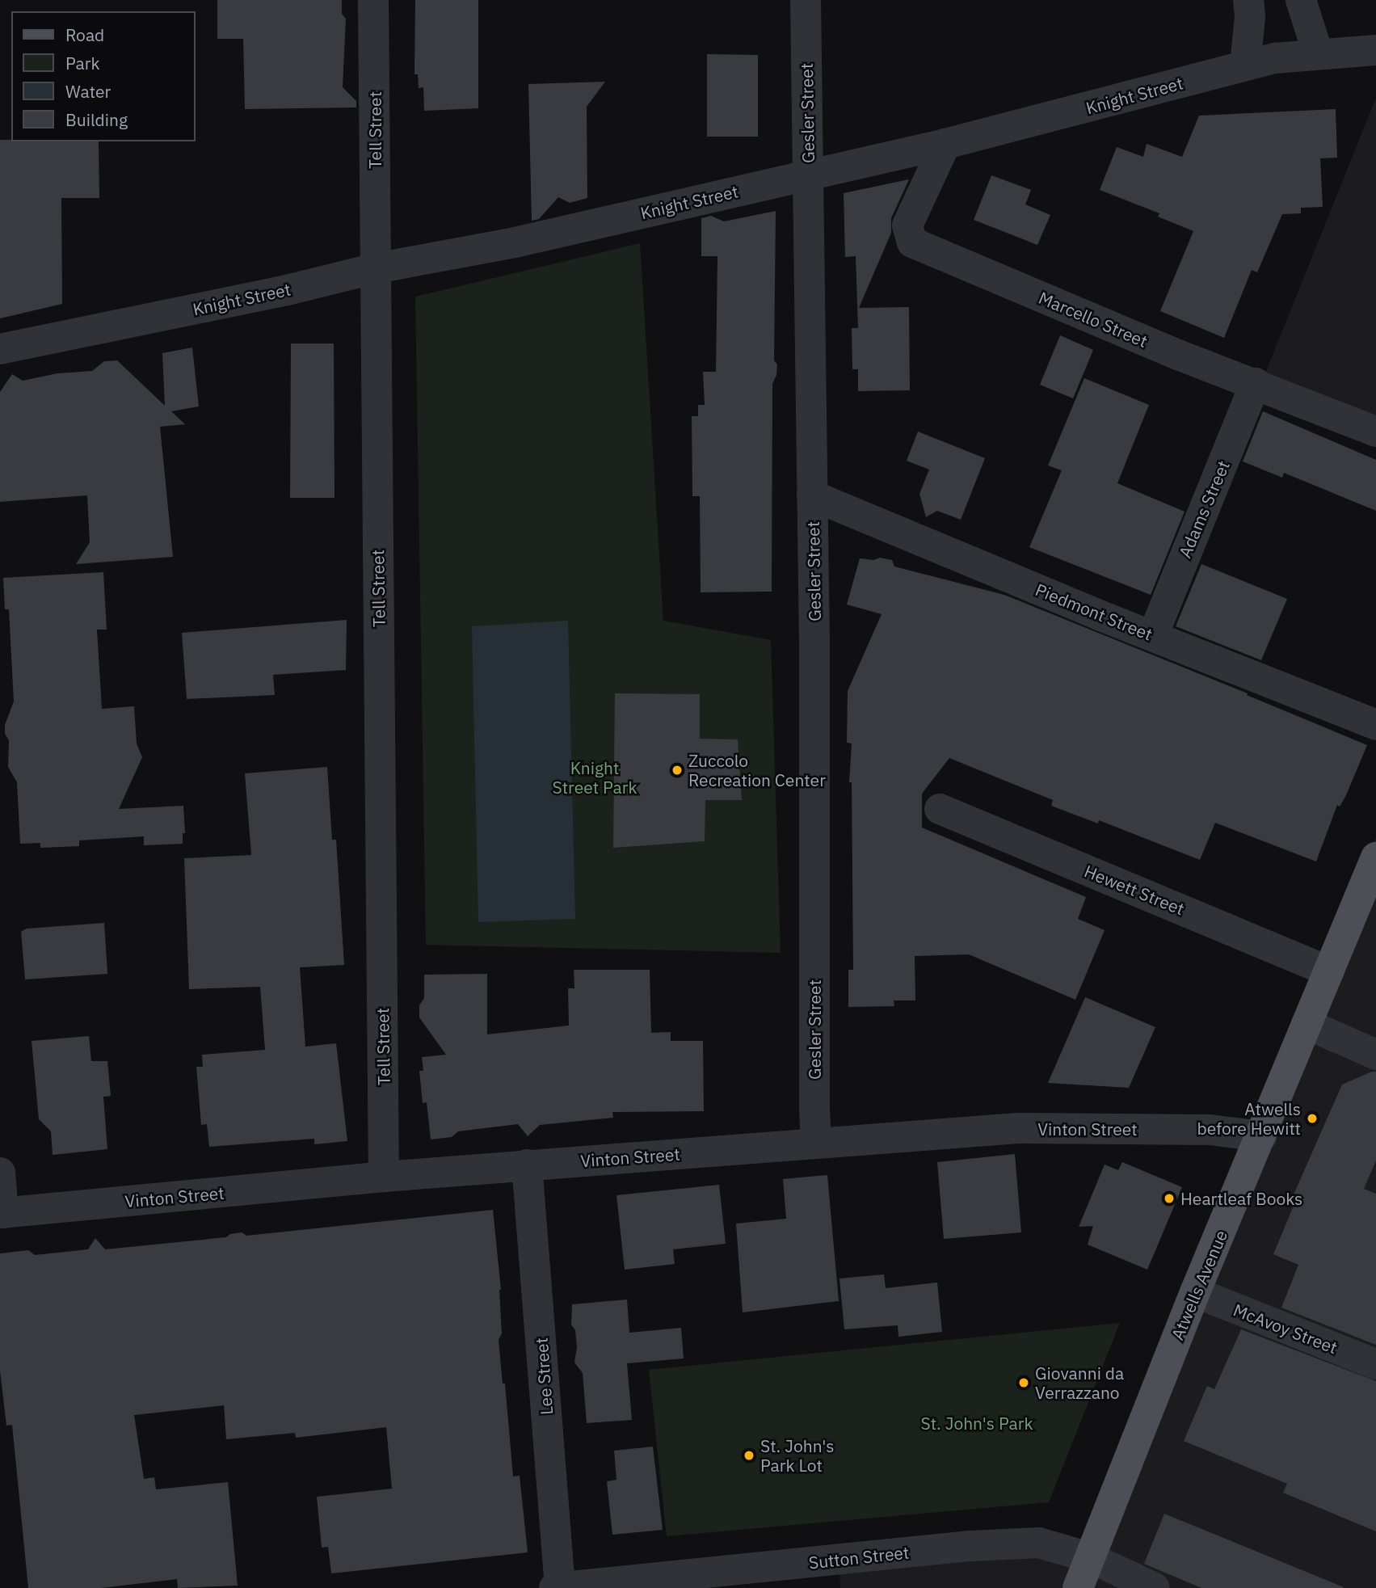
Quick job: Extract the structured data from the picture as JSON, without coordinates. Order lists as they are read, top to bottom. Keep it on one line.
{"streets":{"main road":["Atwells Avenue"],"street":["Knight Street","Gesler Street","Tell Street","Marcello Street","Adams Street","Piedmont Street","Hewett Street","Vinton Street","McAvoy Street","Lee Street","Sutton Street"]},"crossings":[["Knight Street","Gesler Street"],["Knight Street","Tell Street"],["Knight Street","Marcello Street"],["Gesler Street","Piedmont Street"],["Gesler Street","Vinton Street"],["Tell Street","Vinton Street"],["Marcello Street","Adams Street"],["Adams Street","Piedmont Street"],["Hewett Street","Atwells Avenue"],["Vinton Street","Atwells Avenue"],["Vinton Street","Lee Street"],["Atwells Avenue","McAvoy Street"],["Atwells Avenue","Sutton Street"],["Lee Street","Sutton Street"]],"parks":["Knight Street Park","St. John's Park"],"places":["Zuccolo Recreation Center","Atwells before Hewitt","Heartleaf Books","Giovanni da Verrazzano","St. John's Park Lot"],"legend":["Road","Park","Water","Building"]}
